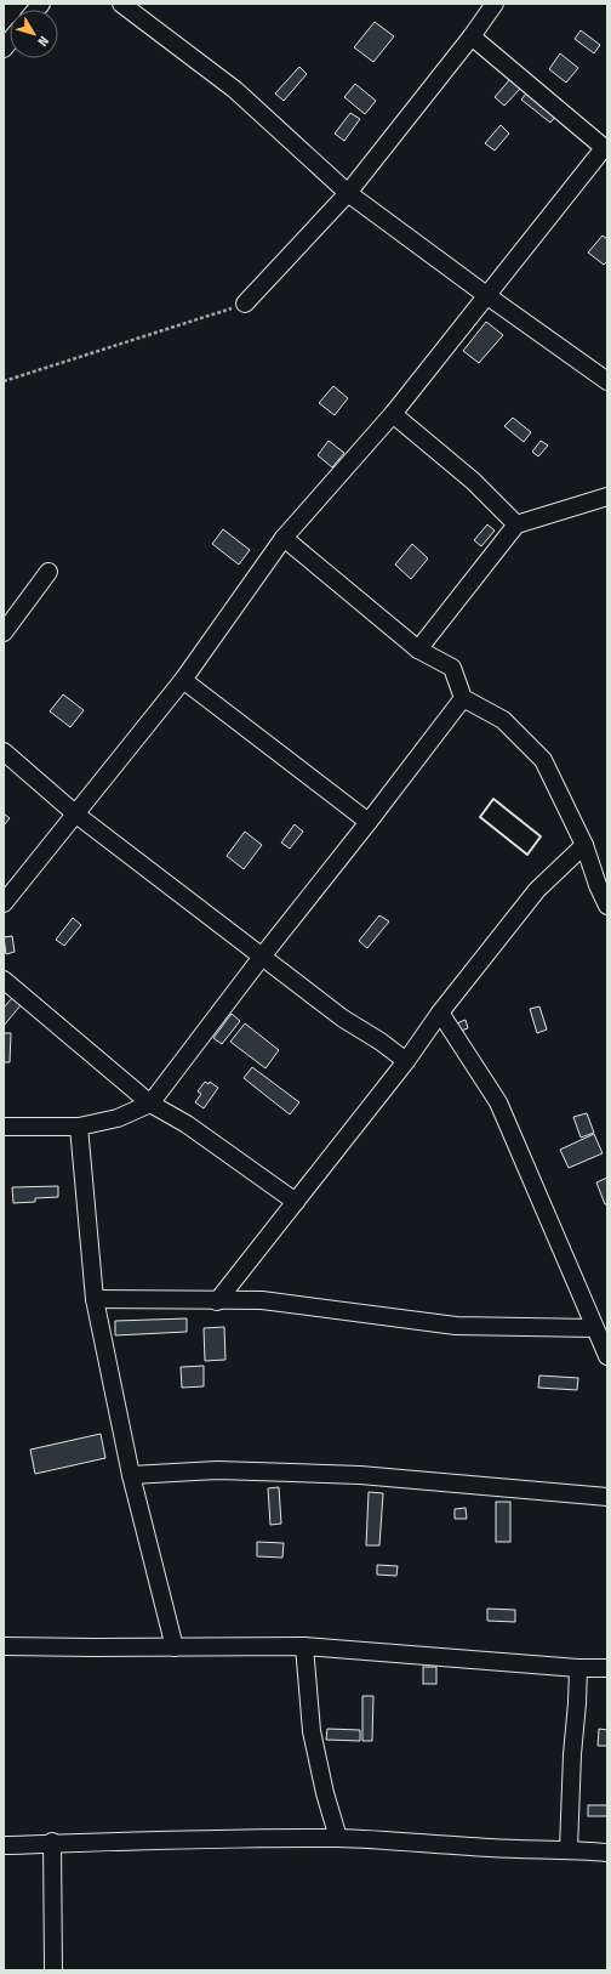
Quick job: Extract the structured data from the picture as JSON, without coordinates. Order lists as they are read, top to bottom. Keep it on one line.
{"north":"bottom right"}
